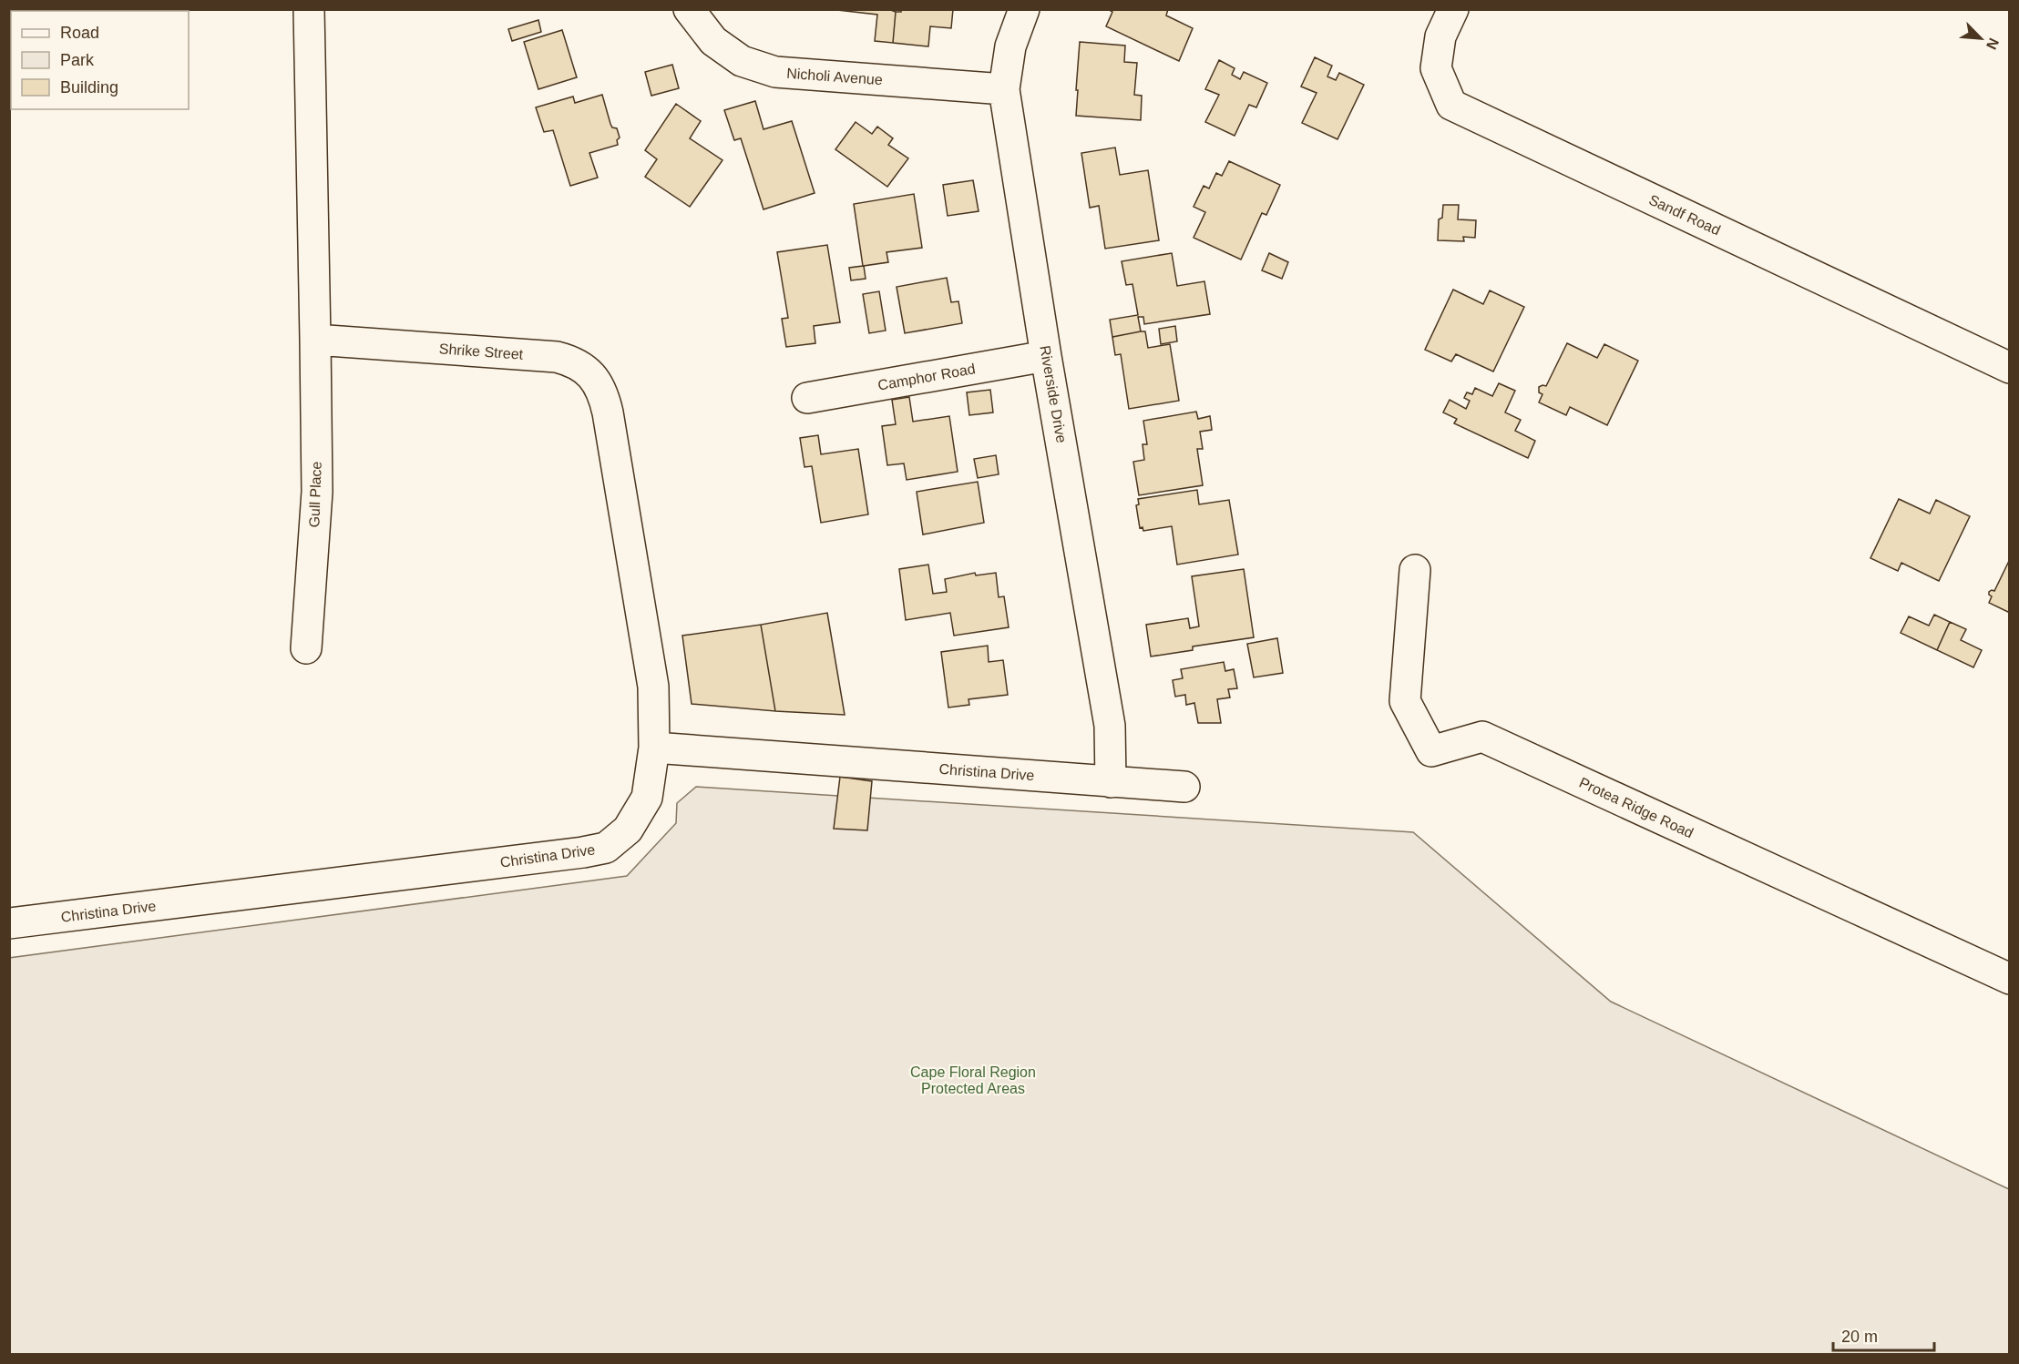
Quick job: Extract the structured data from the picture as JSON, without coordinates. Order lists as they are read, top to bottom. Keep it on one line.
{"streets":{"street":["Nicholi Avenue","Sandf Road","Shrike Street","Camphor Road","Riverside Drive","Gull Place","Christina Drive","Protea Ridge Road"]},"crossings":[["Nicholi Avenue","Riverside Drive"],["Shrike Street","Gull Place"],["Shrike Street","Christina Drive"],["Camphor Road","Riverside Drive"],["Riverside Drive","Christina Drive"]],"parks":["Cape Floral Region Protected Areas"],"legend":["Road","Park","Building"],"scale_bar":"20 m","north":"bottom right"}
